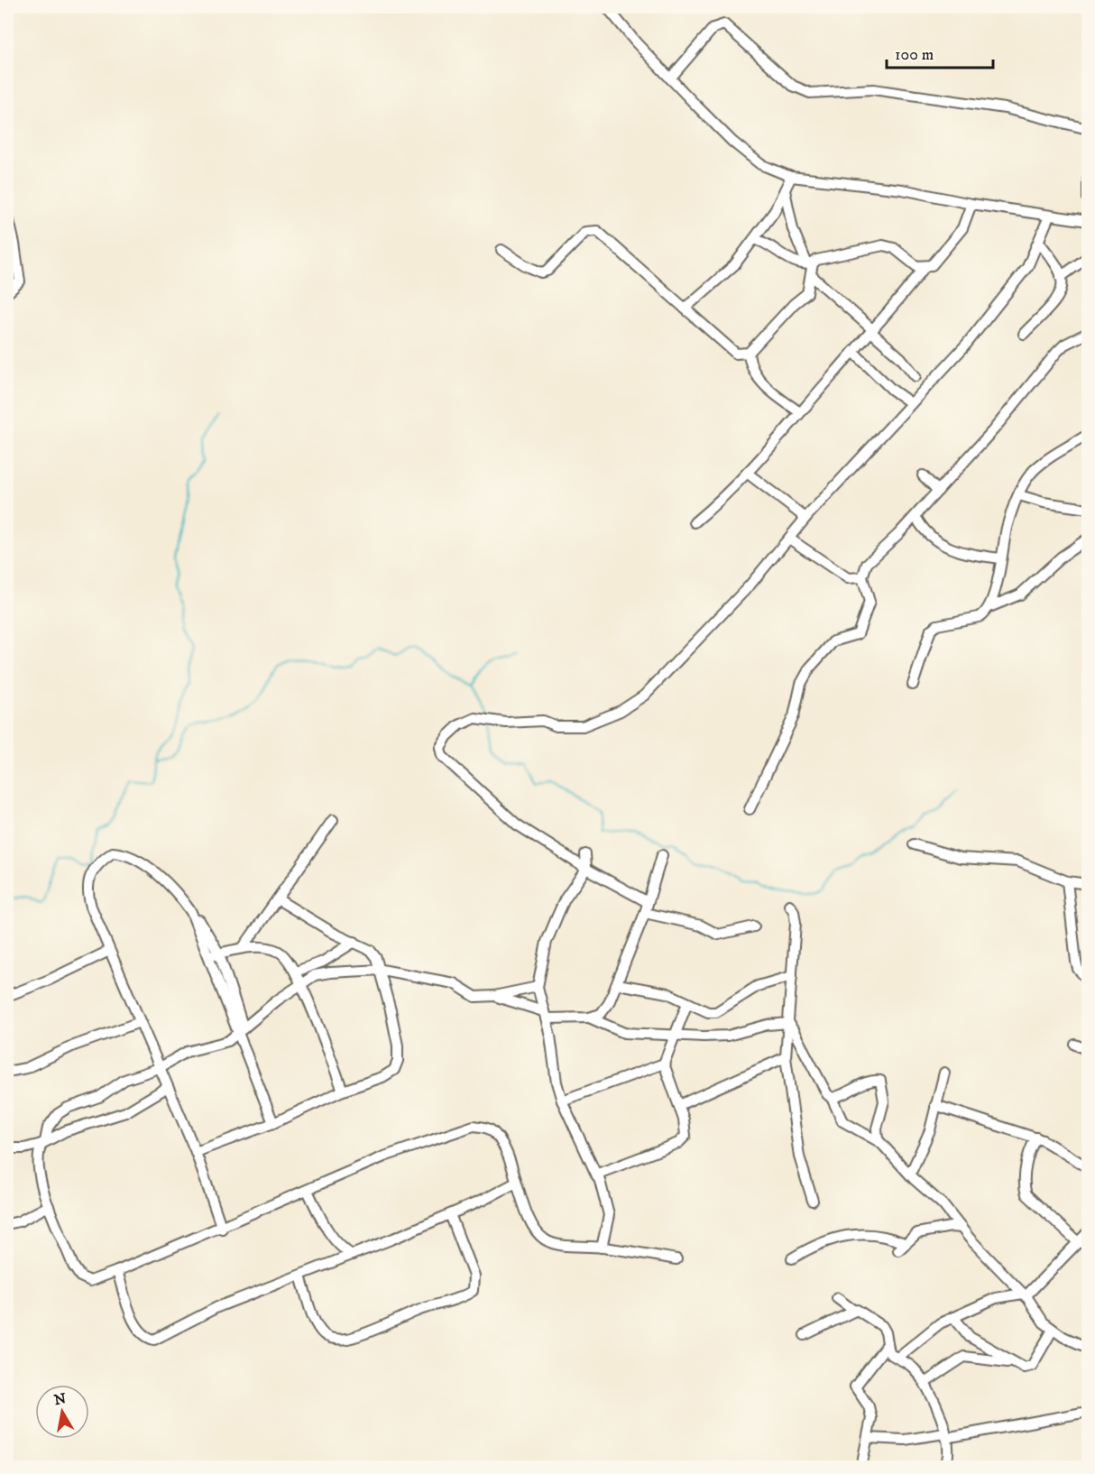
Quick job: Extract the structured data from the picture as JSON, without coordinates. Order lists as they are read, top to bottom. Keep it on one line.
{"scale_bar":"100 m","north":"top"}
